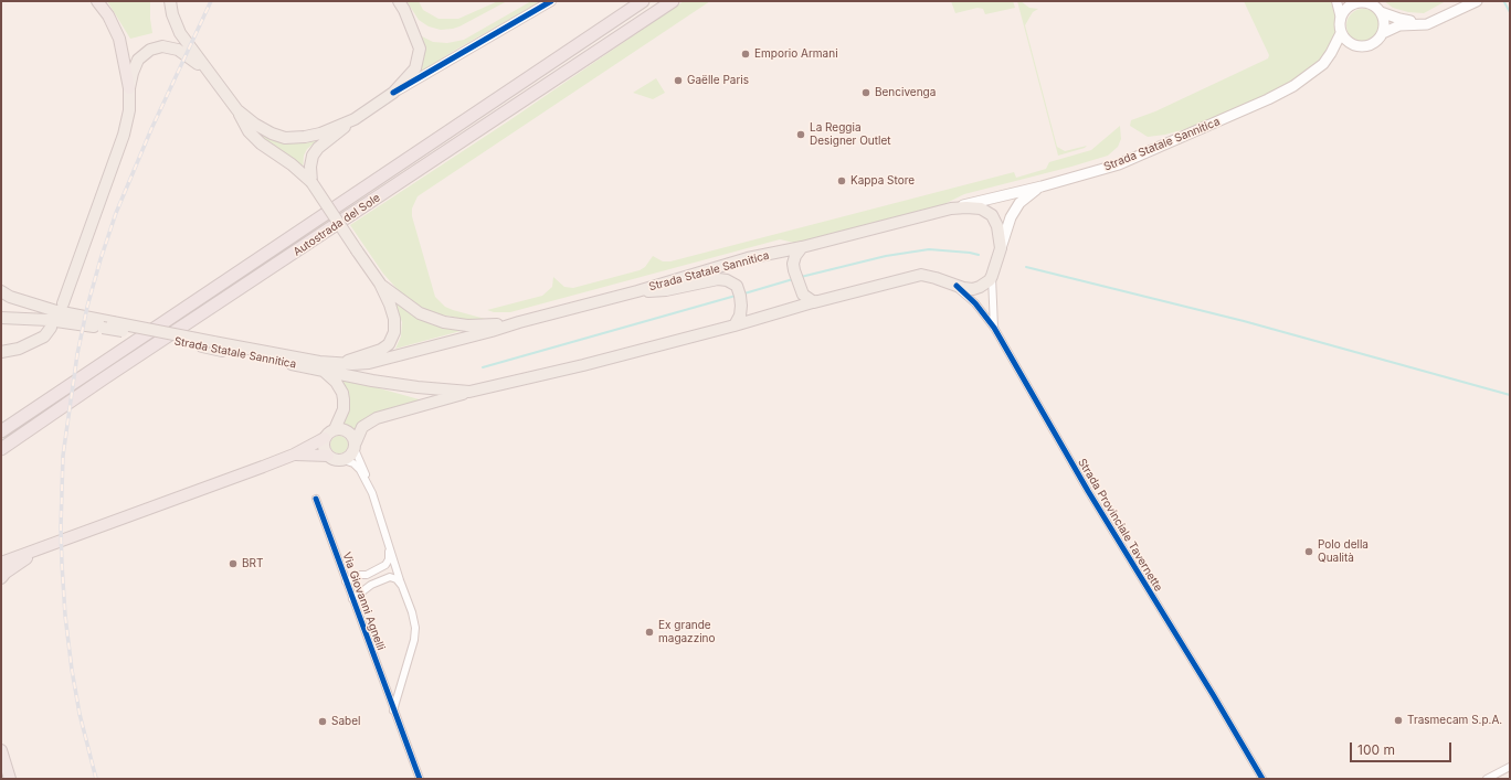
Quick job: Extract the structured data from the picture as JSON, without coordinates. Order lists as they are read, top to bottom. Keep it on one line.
{"streets":{"highway":["Autostrada del Sole"],"main road":["Strada Statale Sannitica"],"street":["Strada Provinciale Tavernette","Via Giovanni Agnelli"]},"crossings":[["Strada Statale Sannitica","Strada Provinciale Tavernette"]],"places":["Emporio Armani","Gaëlle Paris","Bencivenga","La Reggia Designer Outlet","Kappa Store","Polo della Qualità","BRT","Ex grande magazzino","Trasmecam S.p.A.","Sabel"],"scale_bar":"100 m"}
